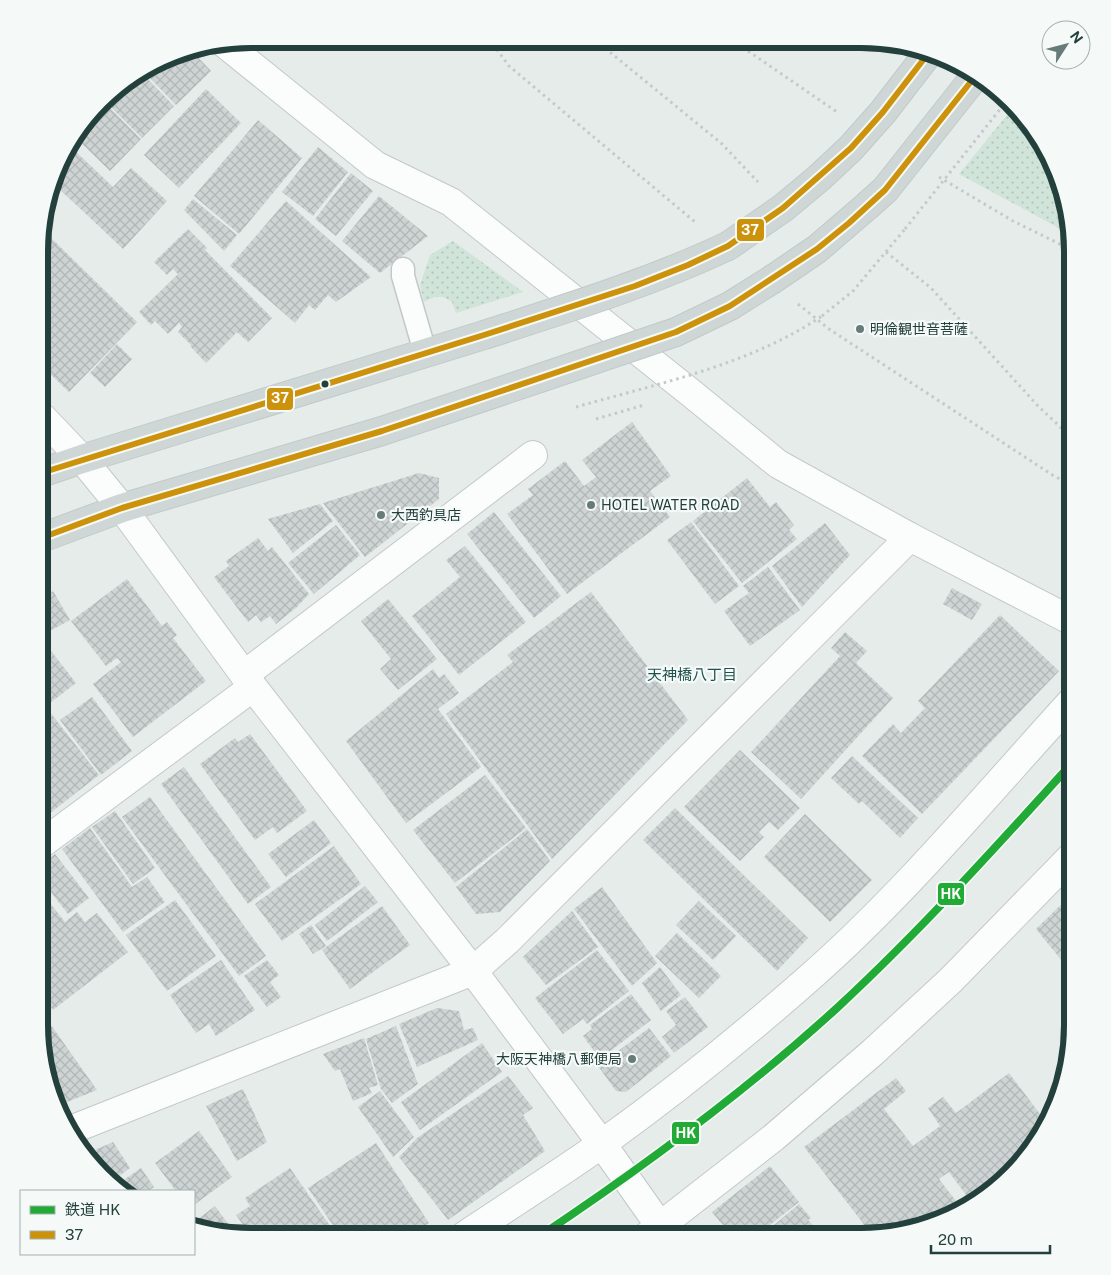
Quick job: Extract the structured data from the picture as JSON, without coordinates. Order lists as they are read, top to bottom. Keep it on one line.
{"districts":["天神橋八丁目"],"places":["明倫観世音菩薩","HOTEL WATER ROAD","大西釣具店","大阪天神橋八郵便局"],"lines":["transit line 37","rail line HK"],"legend":["鉄道 HK","37"],"scale_bar":"20 m","north":"top right"}
